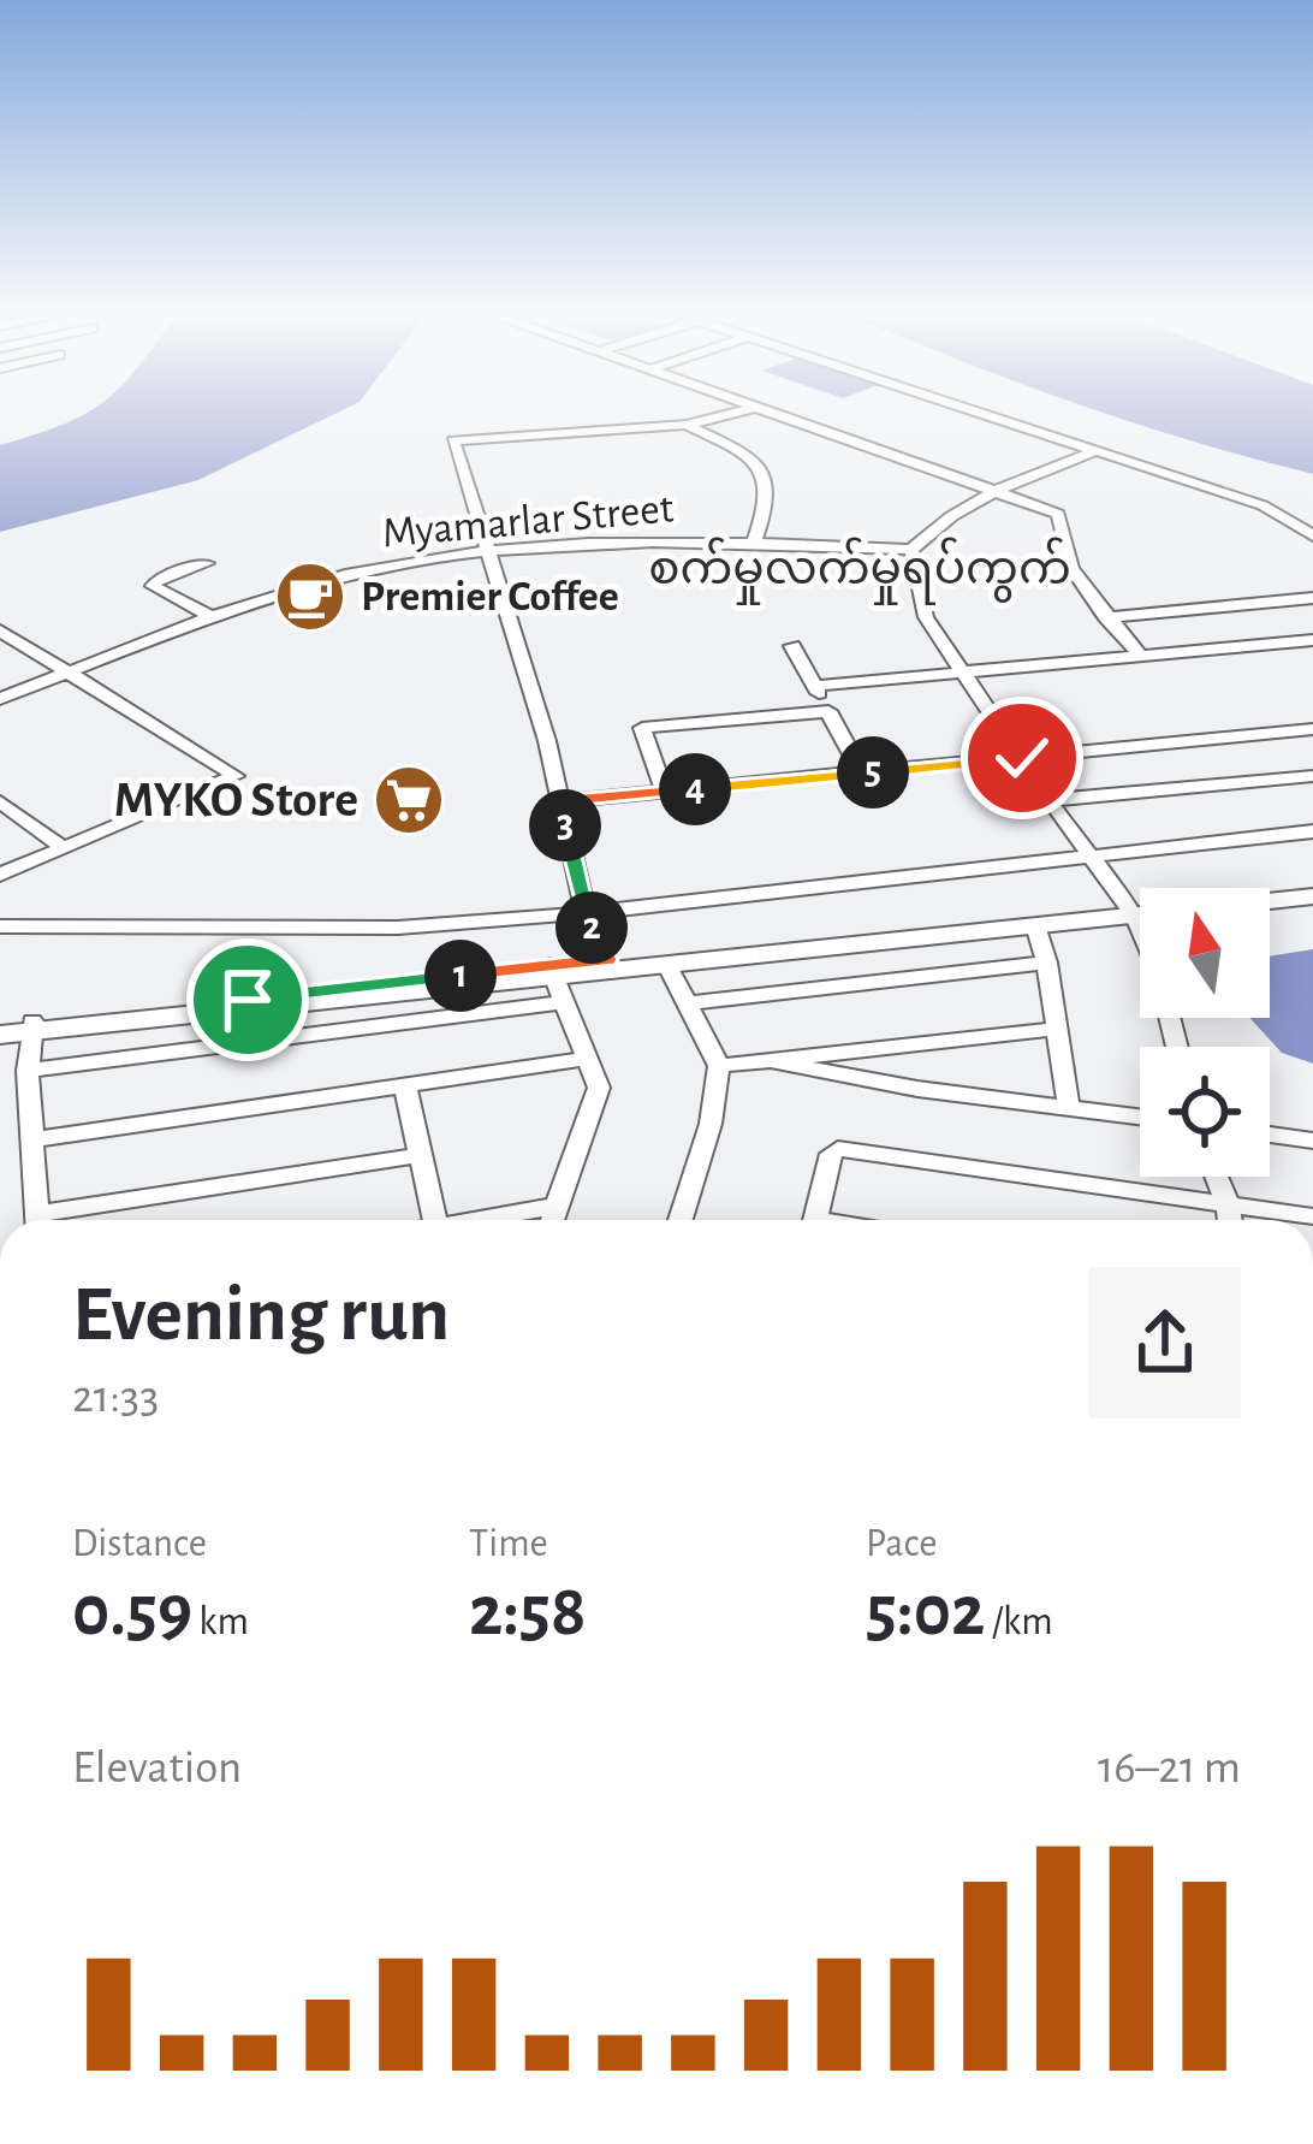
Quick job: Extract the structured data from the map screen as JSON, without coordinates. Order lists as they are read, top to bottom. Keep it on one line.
{"streets":{"street":["Myamarlar Street"]},"districts":["စက်မှုလက်မှုရပ်ကွက်"],"places":{"cafe":["Premier Coffee"],"supermarket":["MYKO Store"]},"north":"top","page":{"pins":["5","4","3","2","1"],"heading":["Evening run","21:33"],"stats":[["Distance","0.59 km"],["Time","2:58"],["Pace","5:02 /km"]],"chart":["Elevation","16–21 m"]}}
